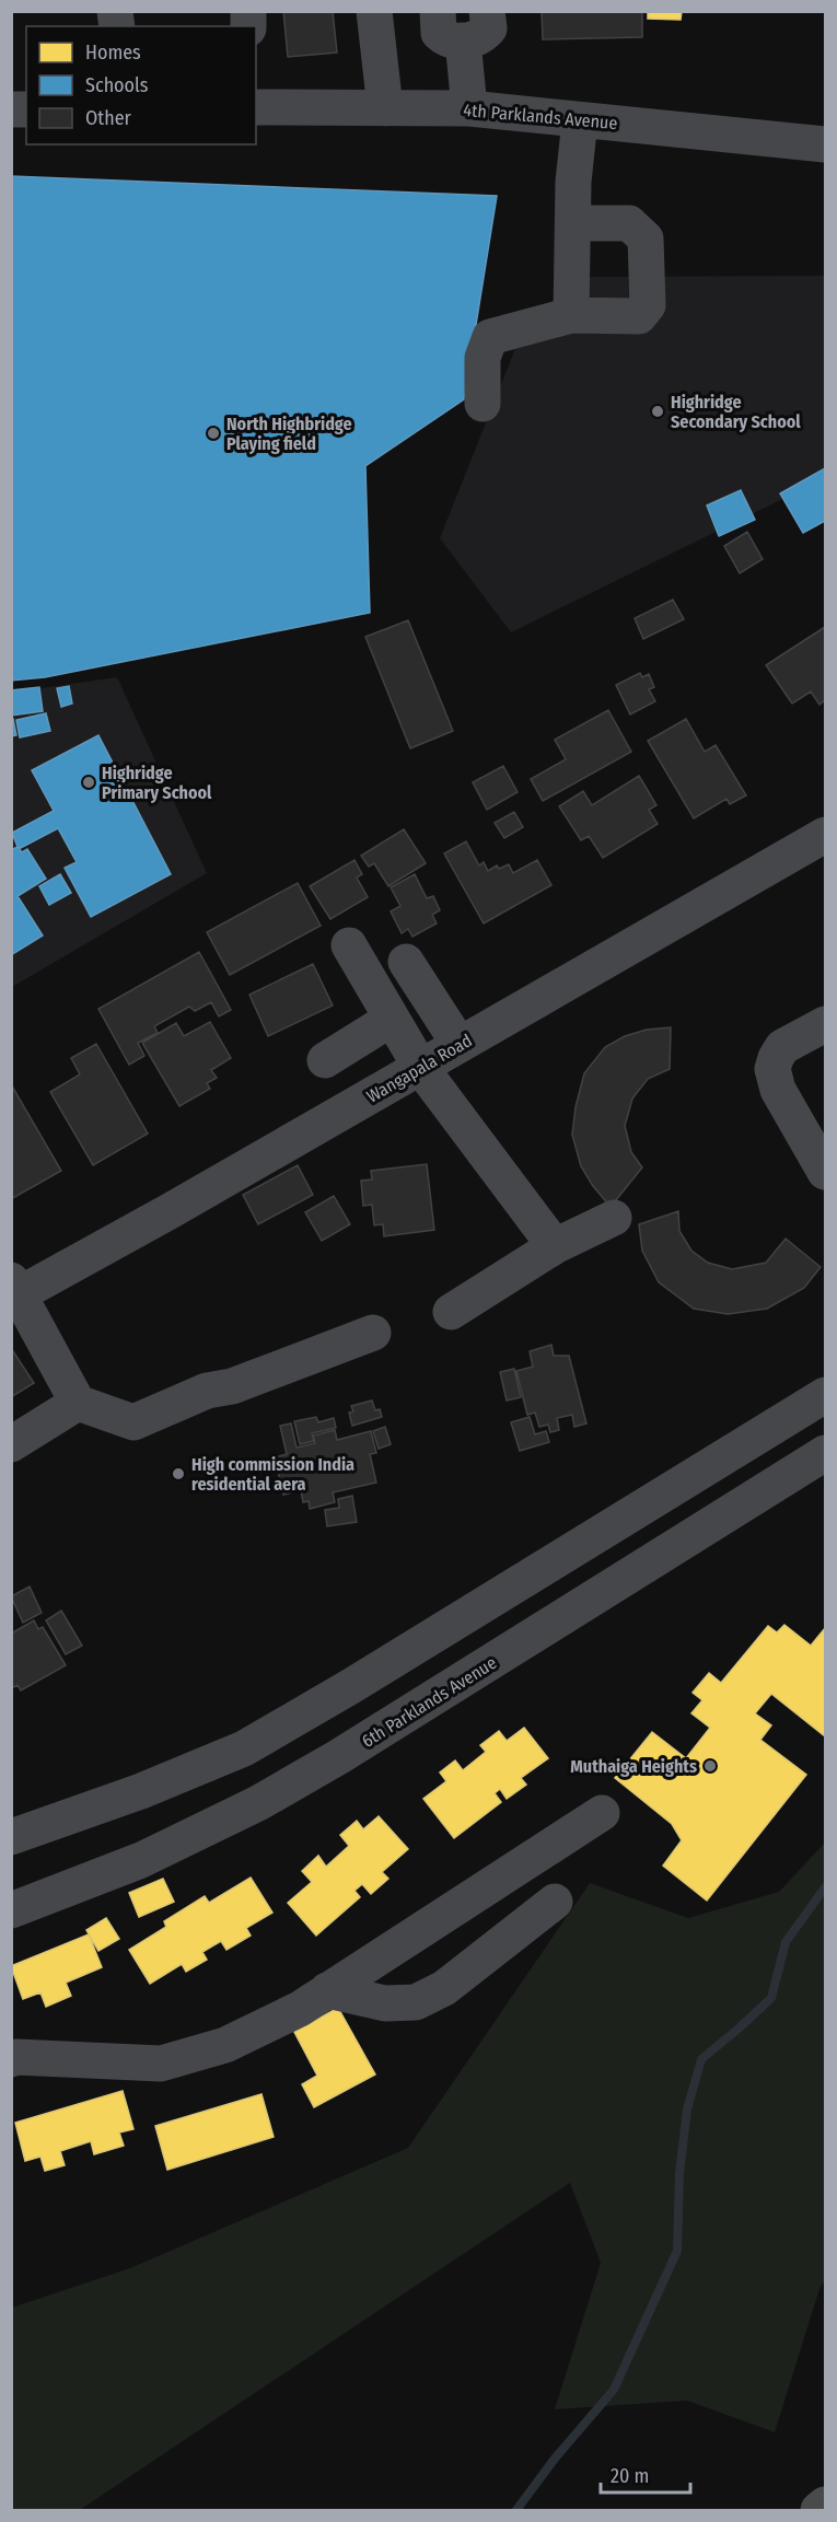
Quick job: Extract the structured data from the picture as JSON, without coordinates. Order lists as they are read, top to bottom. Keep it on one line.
{"streets":{"street":["4th Parklands Avenue","Wangapala Road","6th Parklands Avenue"]},"places":["Highridge Secondary School","North Highbridge Playing field","Highridge Primary School","High commission India residential aera","Muthaiga Heights"],"legend":["Homes","Schools","Other"],"scale_bar":"20 m"}
